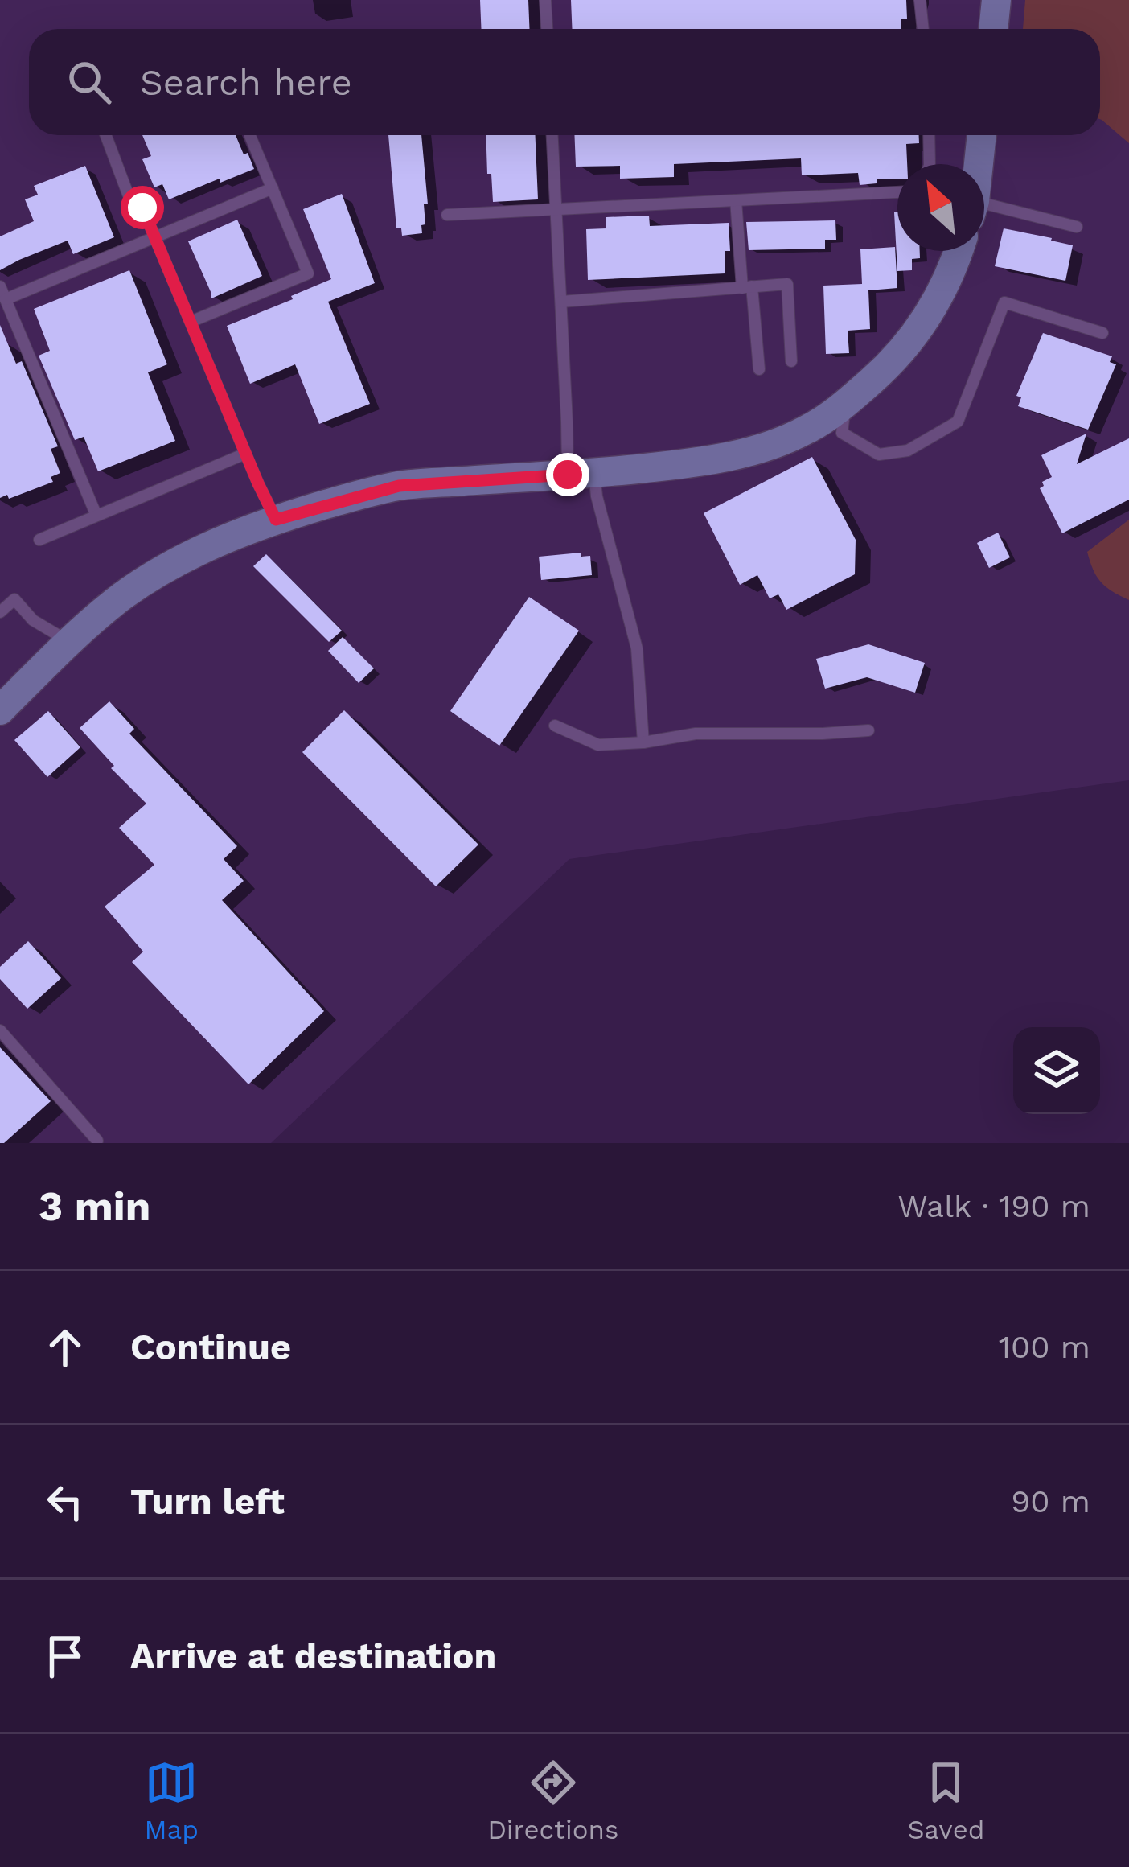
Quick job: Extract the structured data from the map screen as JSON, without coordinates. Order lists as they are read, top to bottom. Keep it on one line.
{"north":"top left","page":{"search":"Search here","heading":["3 min","Walk · 190 m"],"list":[["Continue","100 m"],["Turn left","90 m"],"Arrive at destination"],"nav":["Map","Directions","Saved"]}}
